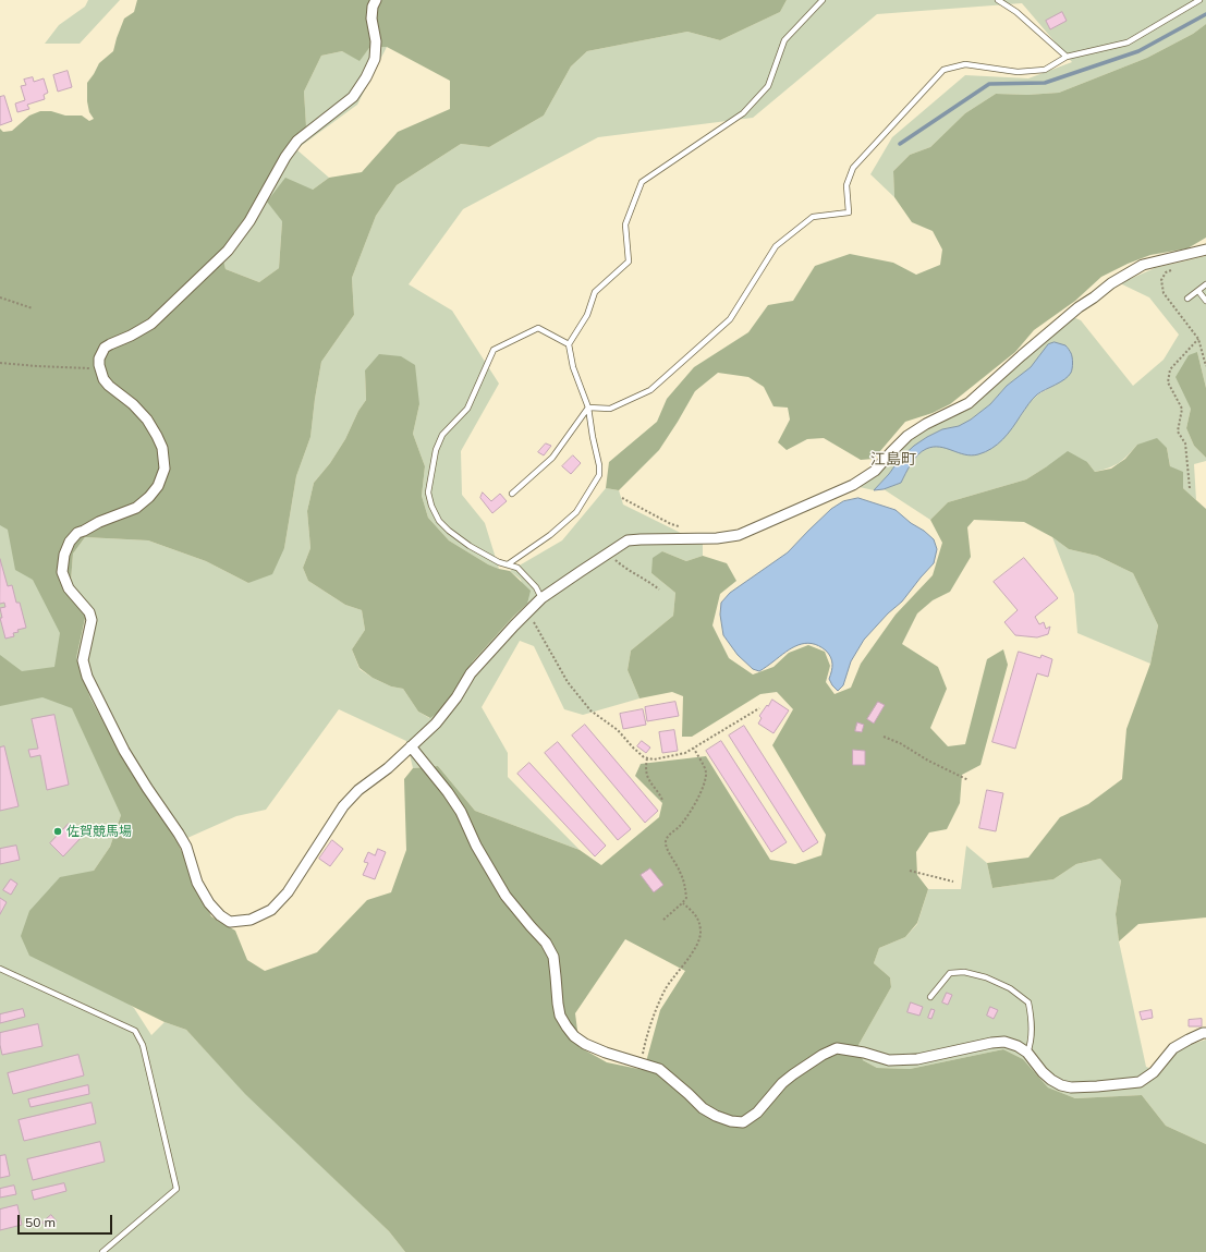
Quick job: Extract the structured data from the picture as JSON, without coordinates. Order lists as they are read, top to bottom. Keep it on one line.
{"districts":["江島町"],"places":["佐賀競馬場"],"scale_bar":"50 m"}
